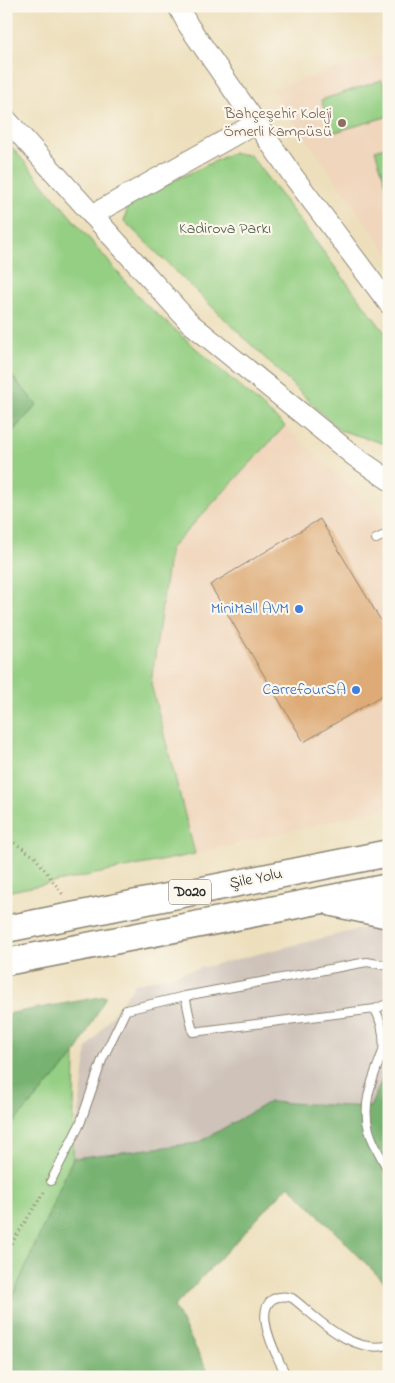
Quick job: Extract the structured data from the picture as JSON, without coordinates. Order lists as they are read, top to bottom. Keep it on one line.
{"streets":{"highway":["Şile Yolu","D020"]},"parks":["Kadirova Parkı"],"places":["Bahçeşehir Koleji Ömerli Kampüsü","MiniMall AVM","CarrefourSA"]}
